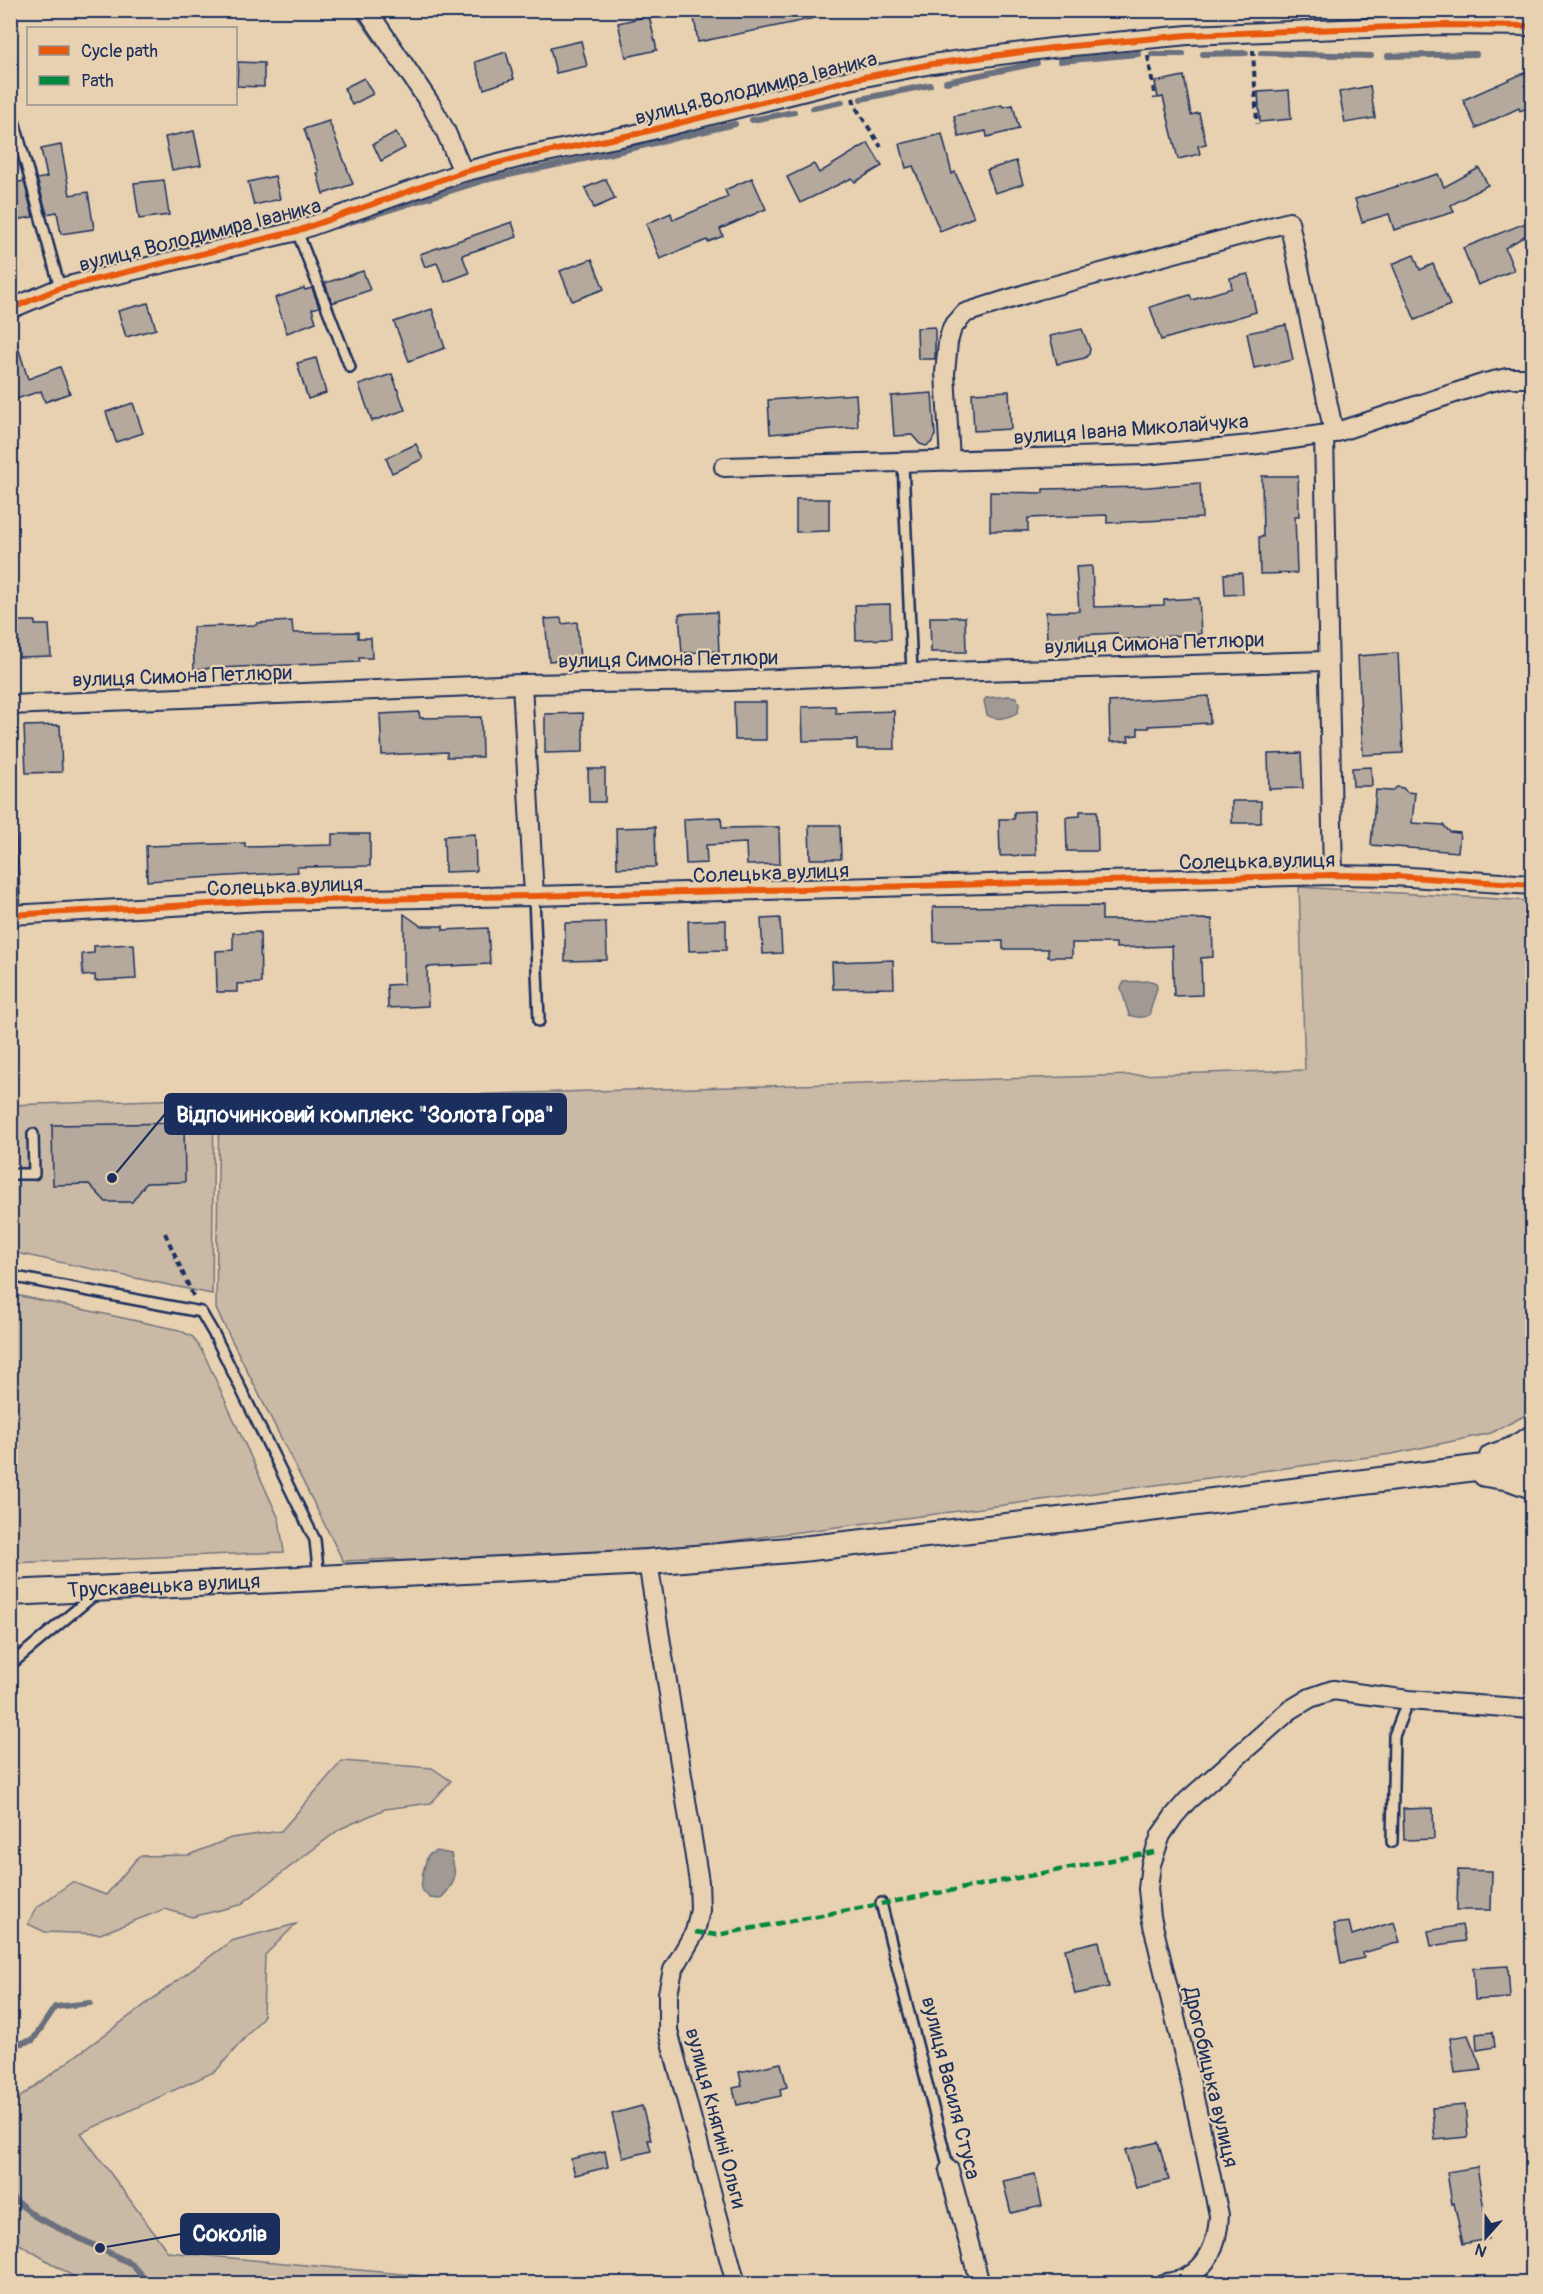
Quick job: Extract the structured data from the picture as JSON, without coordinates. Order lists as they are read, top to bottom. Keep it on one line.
{"streets":{"main road":["Трускавецька вулиця"],"street":["вулиця Володимира Іваника","вулиця Івана Миколайчука","вулиця Симона Петлюри","Солецька вулиця","Дрогобицька вулиця","вулиця Василя Стуса","вулиця Княгині Ольги"]},"crossings":[["Трускавецька вулиця","вулиця Княгині Ольги"]],"places":["Відпочинковий комплекс \"Золота Гора\"","Соколів"],"legend":["Cycle path","Path"],"north":"bottom"}
